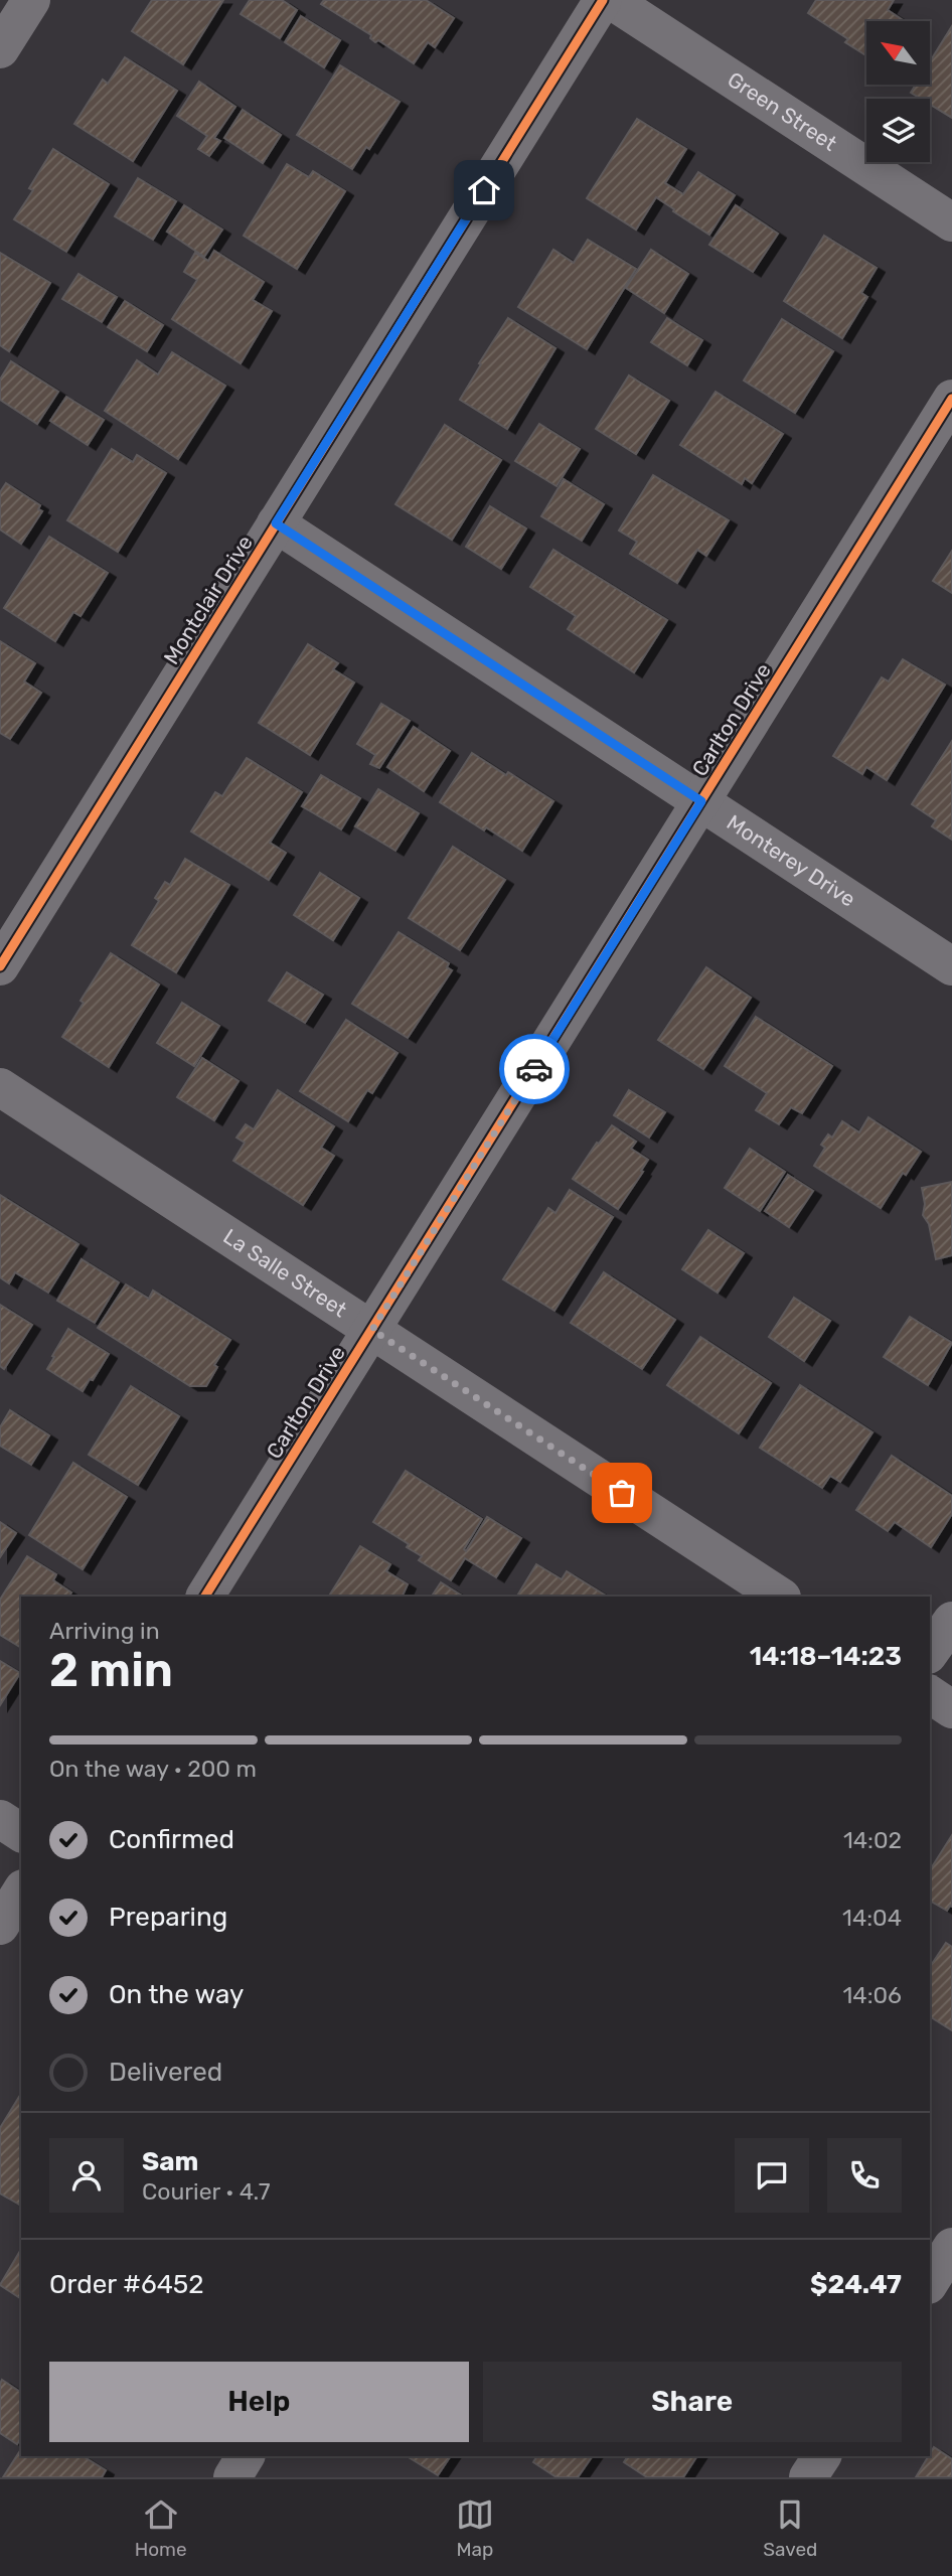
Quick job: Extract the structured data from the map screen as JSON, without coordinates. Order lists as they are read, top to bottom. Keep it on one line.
{"streets":{"street":["Green Street","Montclair Drive","Carlton Drive","Monterey Drive","La Salle Street"]},"crossings":[["Montclair Drive","Monterey Drive"],["Carlton Drive","Monterey Drive"],["Carlton Drive","La Salle Street"]],"north":"top left","page":{"heading":["2 min","Arriving in","14:18–14:23"],"panel":["Sam","Courier · 4.7","Order #6452","$24.47"],"bar":"On the way · 200 m","list":[["Confirmed","14:02"],["Preparing","14:04"],["On the way","14:06"],"Delivered"],"buttons":["Help","Share"],"tabs":["Home","Map","Saved"]}}
